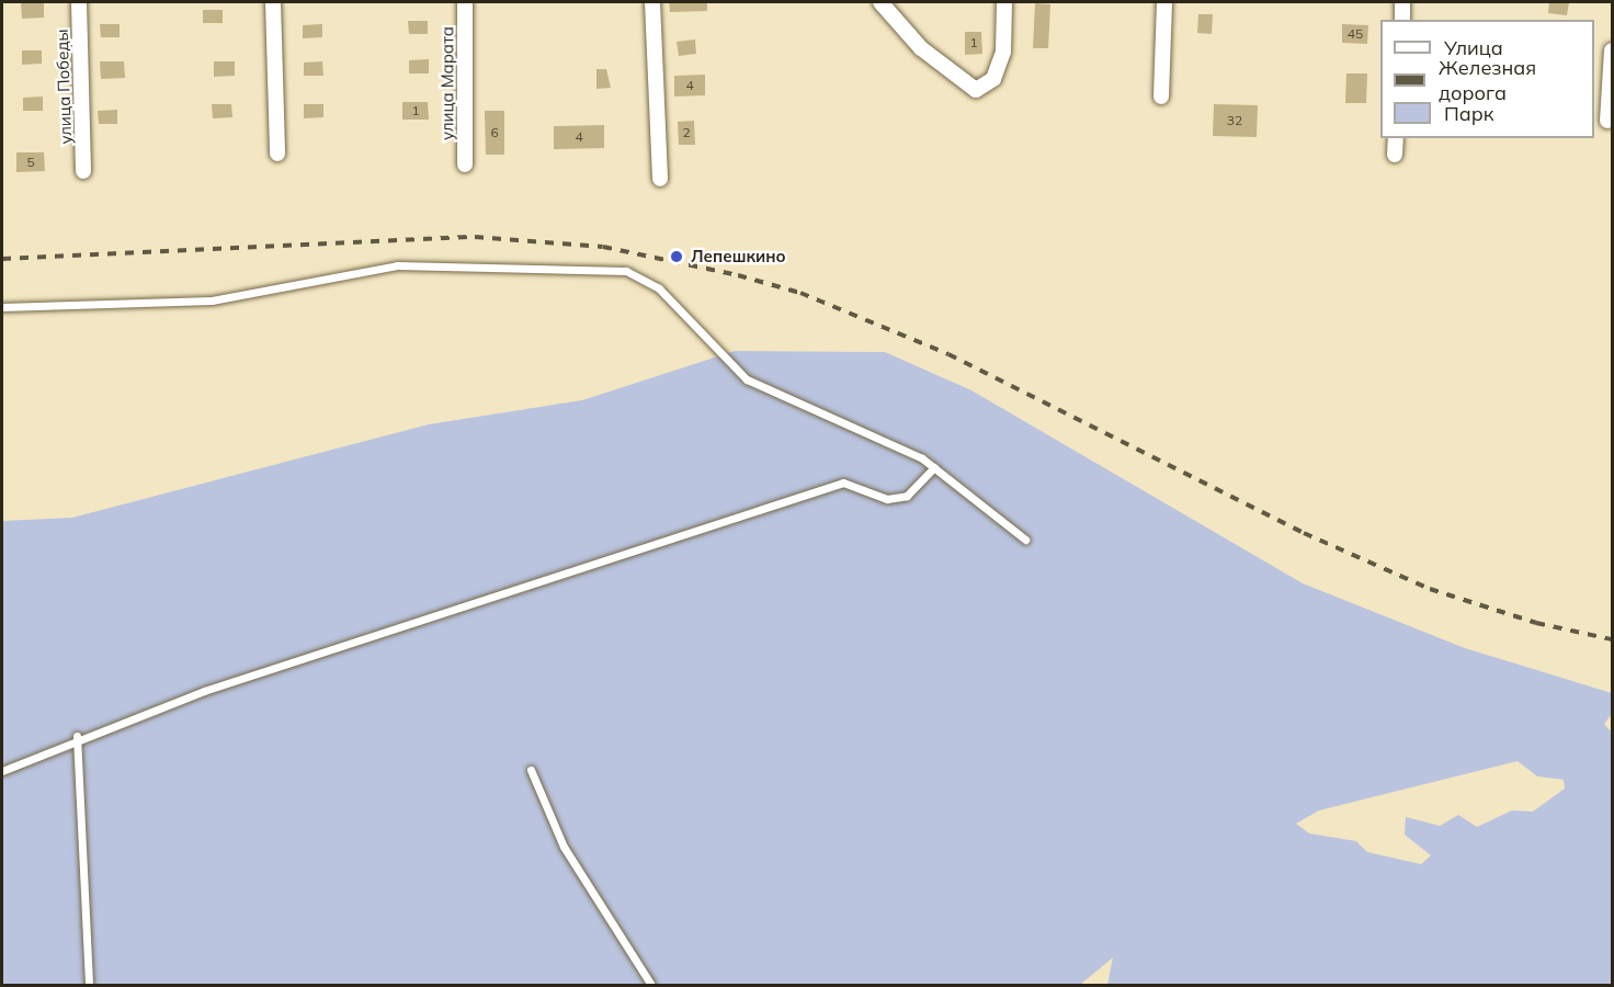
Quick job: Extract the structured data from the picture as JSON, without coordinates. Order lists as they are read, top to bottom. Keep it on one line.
{"streets":{"street":["улица Марата","улица Победы"]},"places":["Лепешкино"],"house_numbers":["45","1","4","1","32","6","2","4","5"],"legend":["Улица","Железная дорога","Парк"]}
